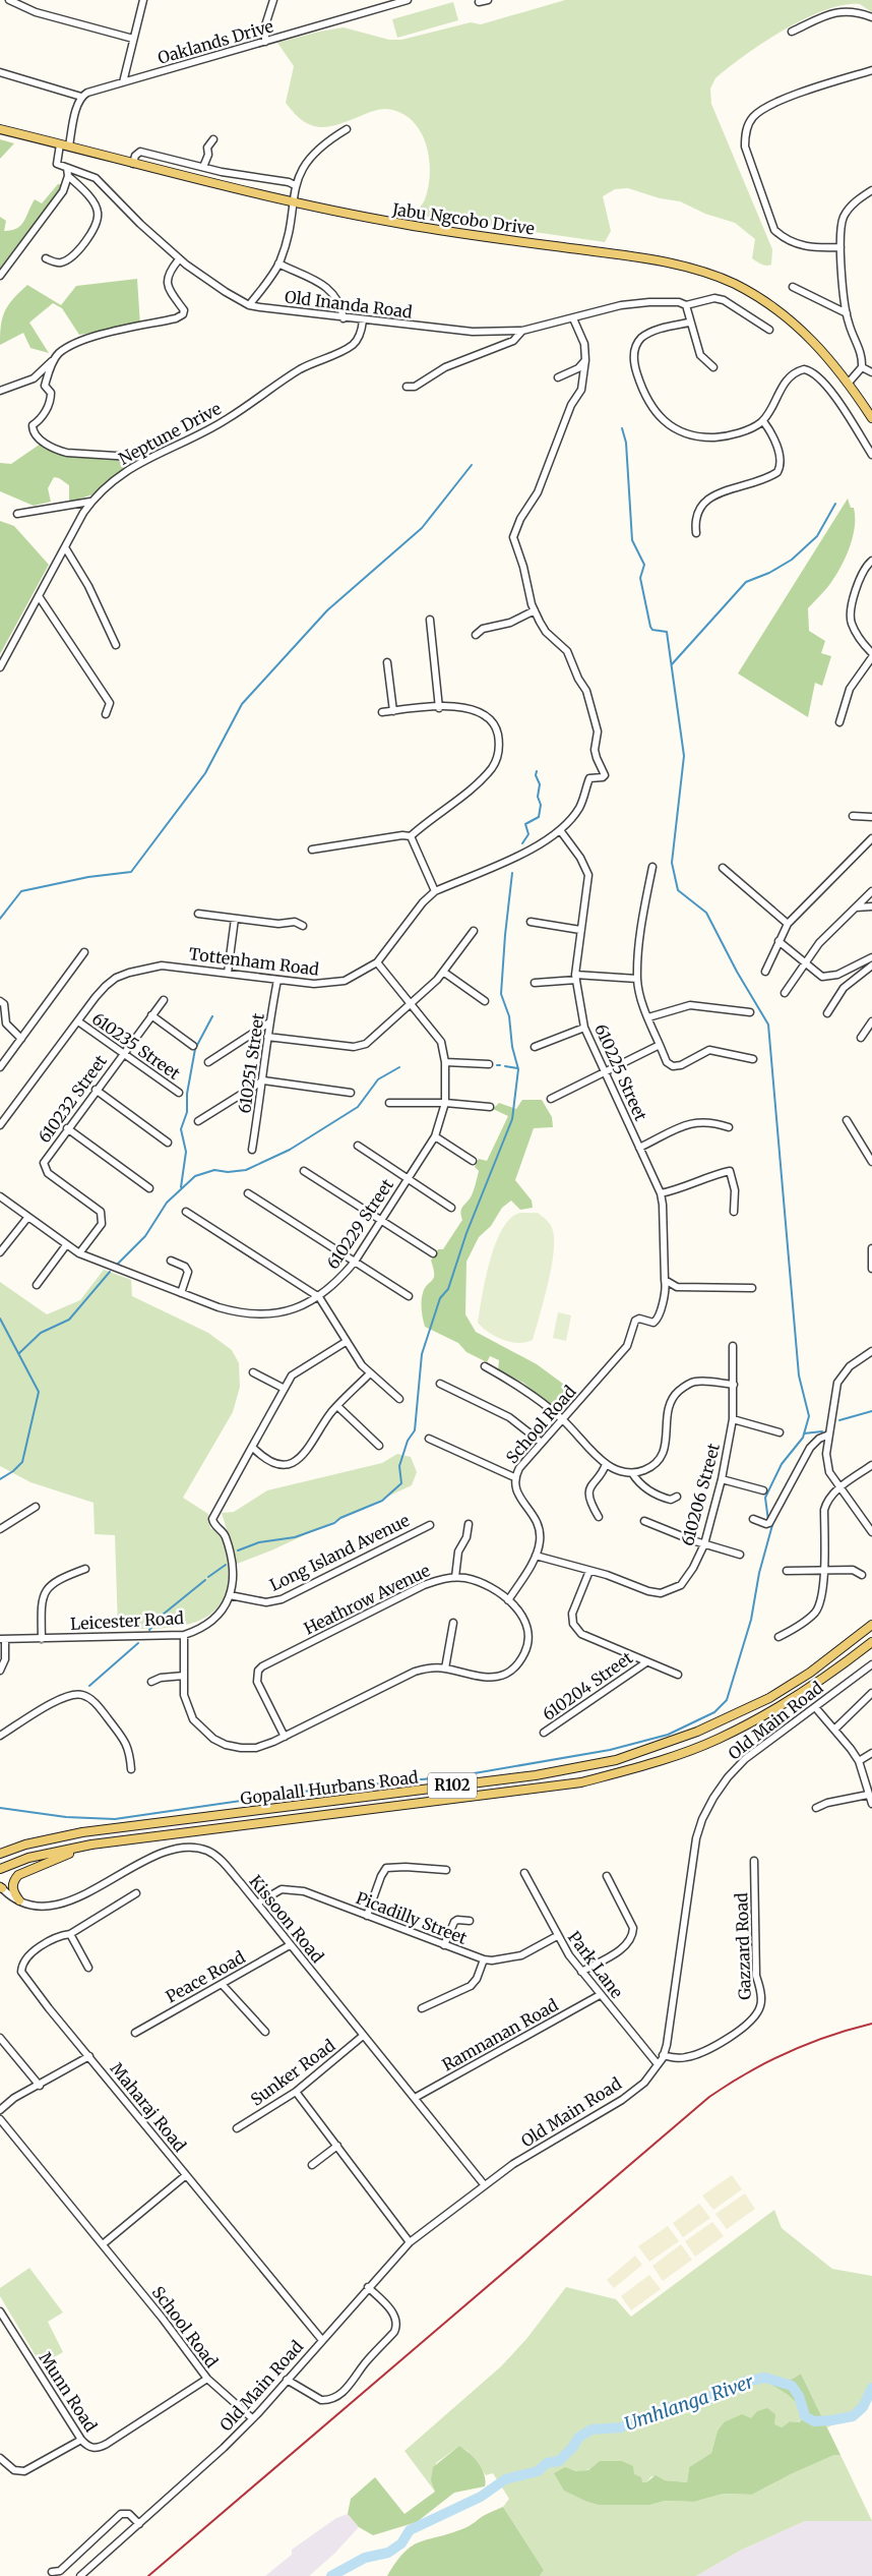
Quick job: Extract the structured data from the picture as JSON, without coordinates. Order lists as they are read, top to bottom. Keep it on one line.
{"streets":{"main road":["Jabu Ngcobo Drive","R102","Gopalall Hurbans Road"],"street":["Oaklands Drive","Old Inanda Road","Neptune Drive","Tottenham Road","610235 Street","610251 Street","610225 Street","610232 Street","610229 Street","School Road","610206 Street","Long Island Avenue","Heathrow Avenue","Leicester Road","610204 Street","Old Main Road","Picadilly Street","Kissoon Road","Gazzard Road","Park Lane","Peace Road","Ramnanan Road","Sunker Road","Maharaj Road","Munn Road"]},"crossings":[["Old Inanda Road","Neptune Drive"],["Tottenham Road","610235 Street"],["Tottenham Road","610251 Street"],["Tottenham Road","610225 Street"],["Tottenham Road","610229 Street"],["610235 Street","610232 Street"],["610225 Street","School Road"],["610232 Street","610229 Street"],["School Road","610206 Street"],["School Road","Heathrow Avenue"],["School Road","Old Main Road"],["School Road","Munn Road"],["Long Island Avenue","Leicester Road"],["Heathrow Avenue","Leicester Road"],["Old Main Road","Kissoon Road"],["Old Main Road","Gazzard Road"],["Old Main Road","Park Lane"],["Old Main Road","Maharaj Road"],["Picadilly Street","Kissoon Road"],["Picadilly Street","Park Lane"],["Kissoon Road","Peace Road"],["Kissoon Road","Ramnanan Road"],["Kissoon Road","Sunker Road"],["Park Lane","Ramnanan Road"]],"water":["Umhlanga River"]}
